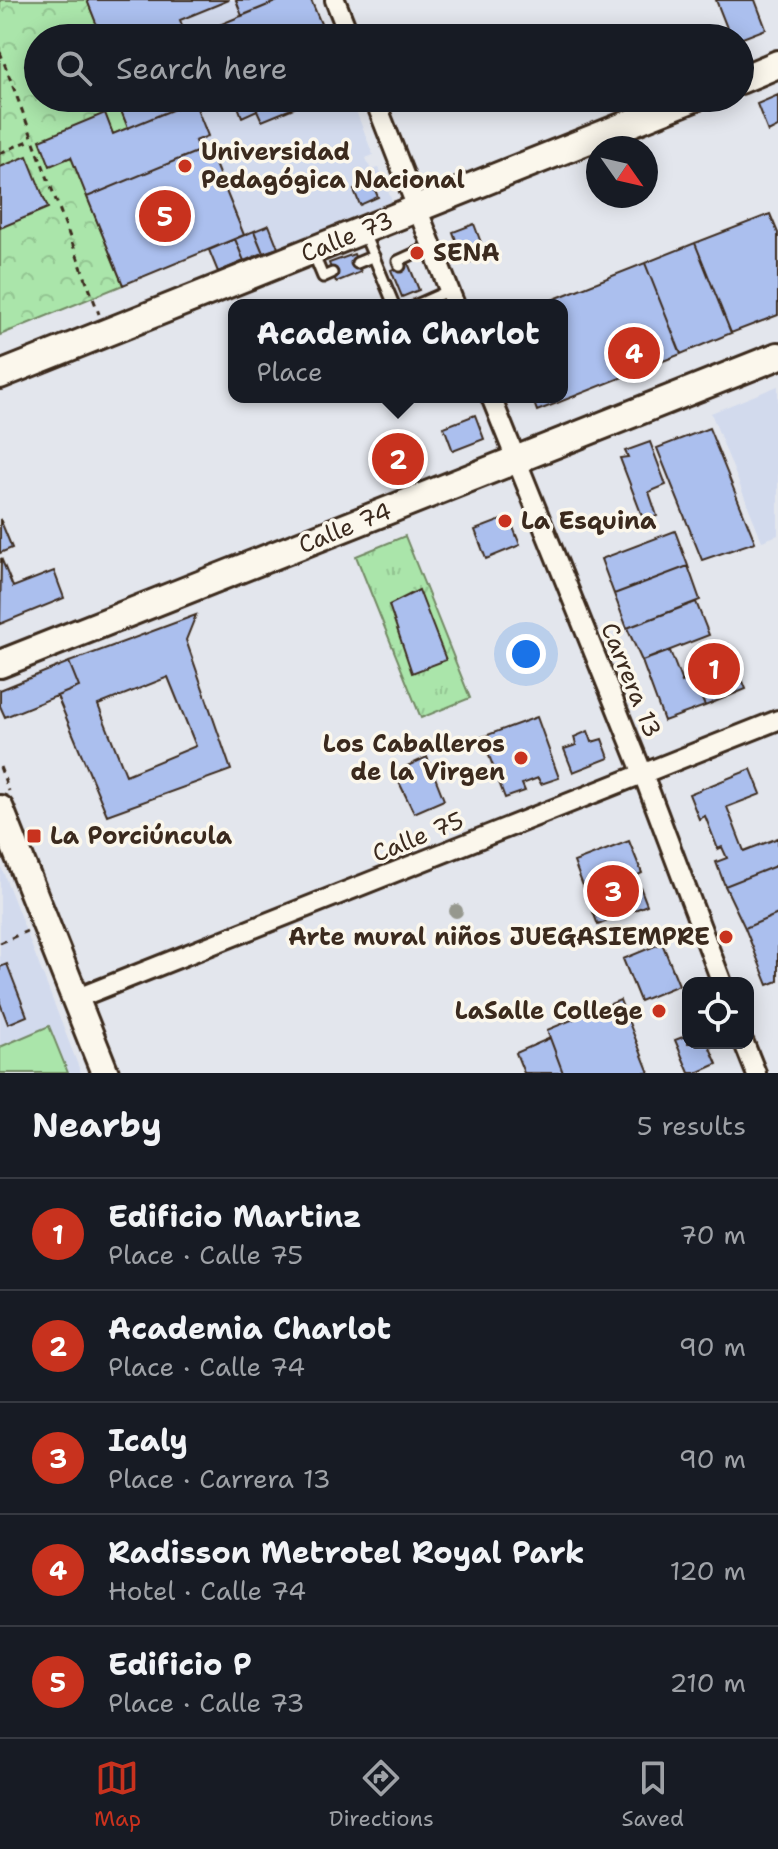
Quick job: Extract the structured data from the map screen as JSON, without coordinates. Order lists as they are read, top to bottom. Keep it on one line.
{"streets":{"street":["Calle 73","Calle 74","Carrera 13","Calle 75"]},"crossings":[["Calle 74","Carrera 13"],["Carrera 13","Calle 75"]],"places":{"other":["Universidad Pedagógica Nacional","SENA","La Esquina","Los Caballeros de la Virgen","Arte mural niños JUEGASIEMPRE","LaSalle College"],"transit":["La Porciúncula"]},"north":"bottom right","page":{"search":"Search here","pins":["5","4","2","1","3"],"popup":["Academia Charlot","Place"],"heading":["Nearby","5 results"],"list":[{"mark":"1","name":"Edificio Martinz","note":"Place · Calle 75","value":"70 m"},{"mark":"2","name":"Academia Charlot","note":"Place · Calle 74","value":"90 m"},{"mark":"3","name":"Icaly","note":"Place · Carrera 13","value":"90 m"},{"mark":"4","name":"Radisson Metrotel Royal Park","note":"Hotel · Calle 74","value":"120 m"},{"mark":"5","name":"Edificio P","note":"Place · Calle 73","value":"210 m"}],"nav":["Map","Directions","Saved"]}}
